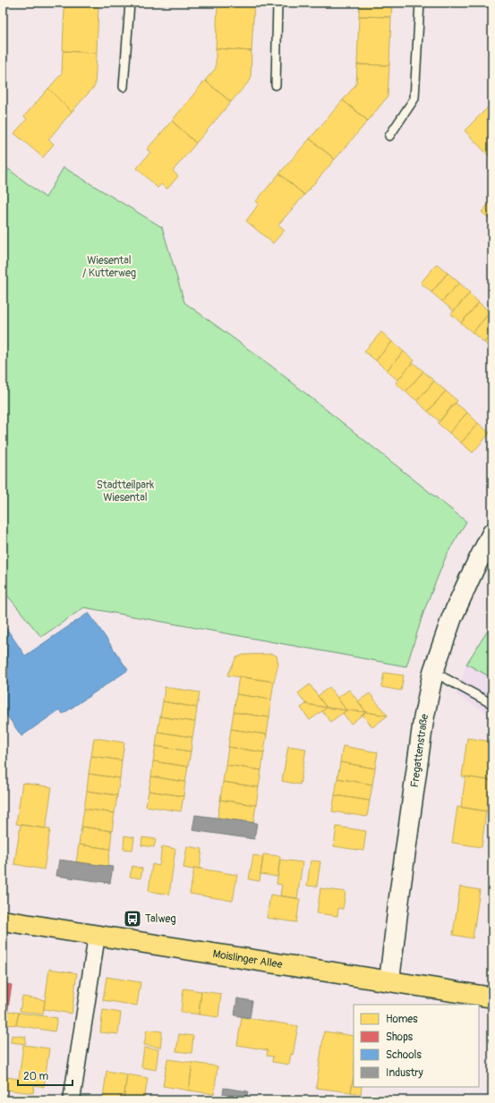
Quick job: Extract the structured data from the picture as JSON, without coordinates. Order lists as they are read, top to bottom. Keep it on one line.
{"streets":{"main road":["Moislinger Allee"],"street":["Fregattenstraße"]},"crossings":[["Fregattenstraße","Moislinger Allee"]],"parks":["Wiesental / Kutterweg","Stadtteilpark Wiesental"],"places":{"bus stop":["Talweg"]},"legend":["Homes","Shops","Schools","Industry"],"scale_bar":"20 m"}
